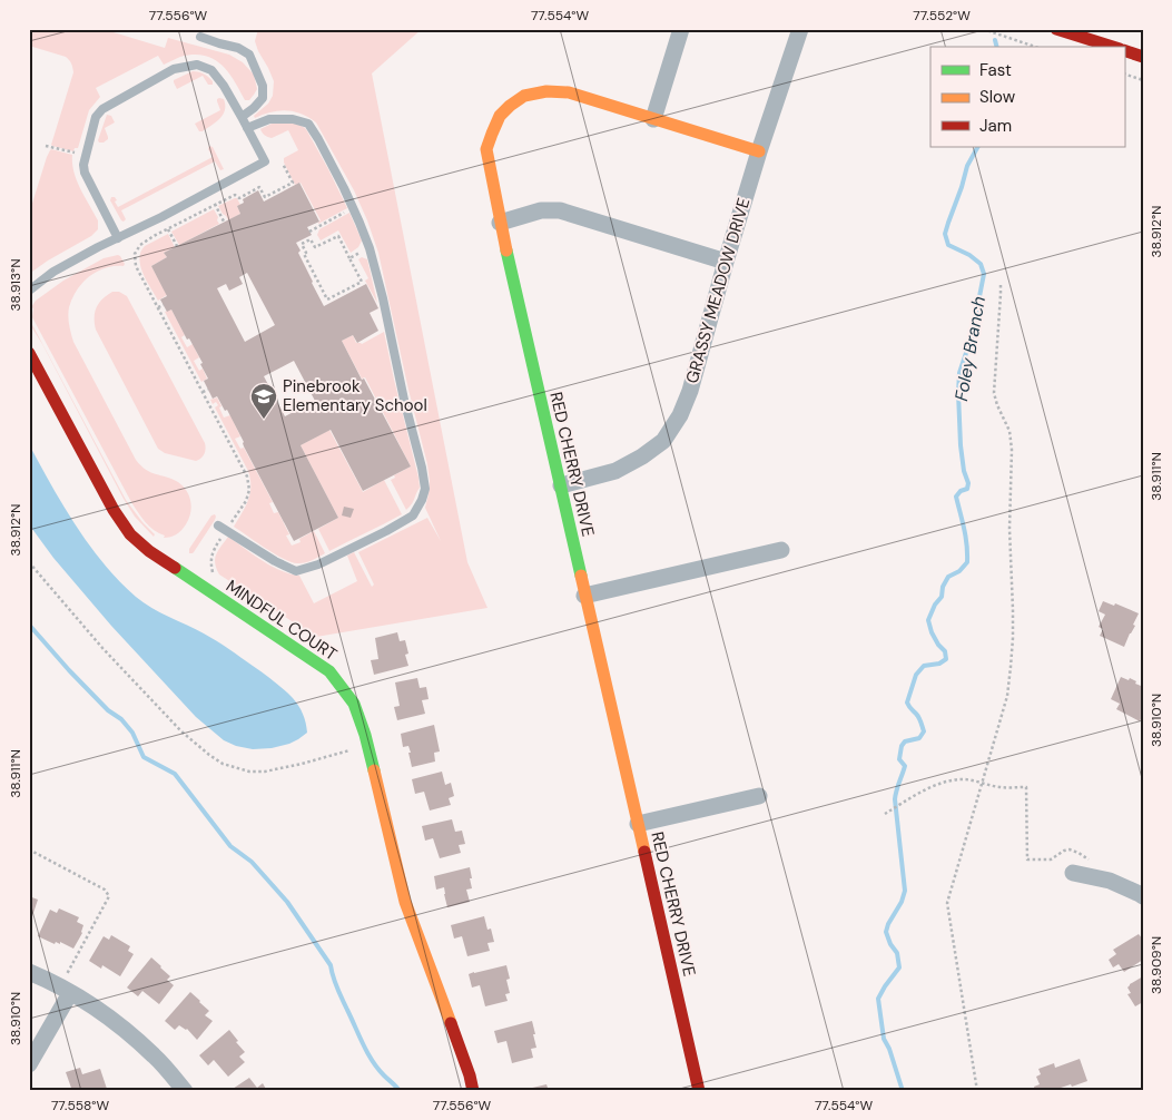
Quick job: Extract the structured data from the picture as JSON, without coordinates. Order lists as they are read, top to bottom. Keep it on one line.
{"streets":{"street":["GRASSY MEADOW DRIVE","RED CHERRY DRIVE","MINDFUL COURT"]},"crossings":[["GRASSY MEADOW DRIVE","RED CHERRY DRIVE"]],"water":["Foley Branch"],"places":{"school or university":["Pinebrook Elementary School"]},"legend":["Fast","Slow","Jam"],"coordinates":["77.556°W","77.554°W","77.552°W","38.912°N","38.913°N","38.911°N","38.910°N","38.909°N","77.558°W"]}
